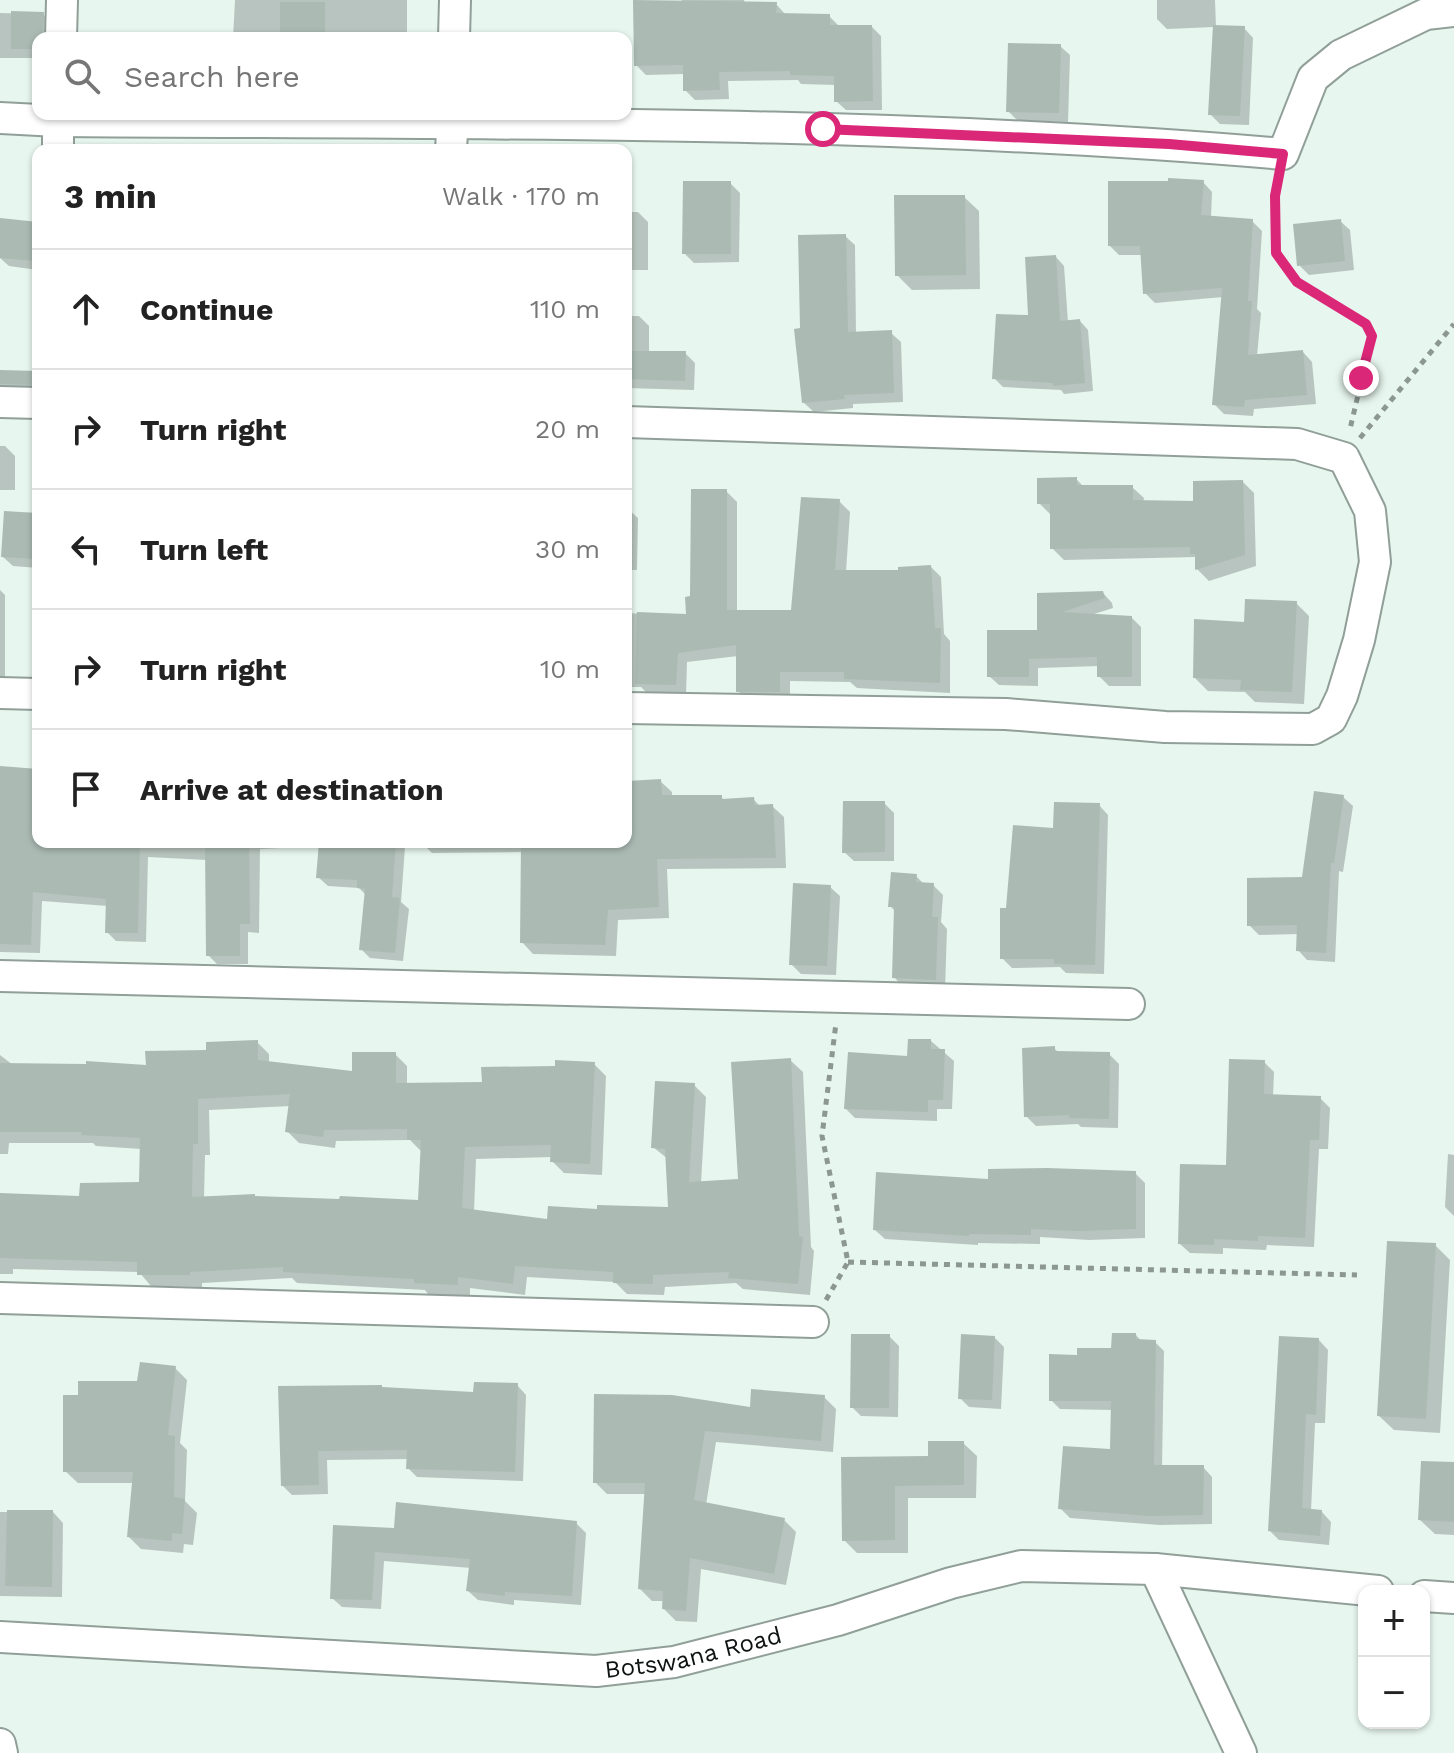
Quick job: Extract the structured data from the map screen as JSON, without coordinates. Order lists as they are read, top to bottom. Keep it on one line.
{"streets":{"street":["Botswana Road"]},"page":{"search":"Search here","heading":["3 min","Walk · 170 m"],"list":[["Continue","110 m"],["Turn right","20 m"],["Turn left","30 m"],["Turn right","10 m"],"Arrive at destination"],"map_buttons":["+","−"]}}
